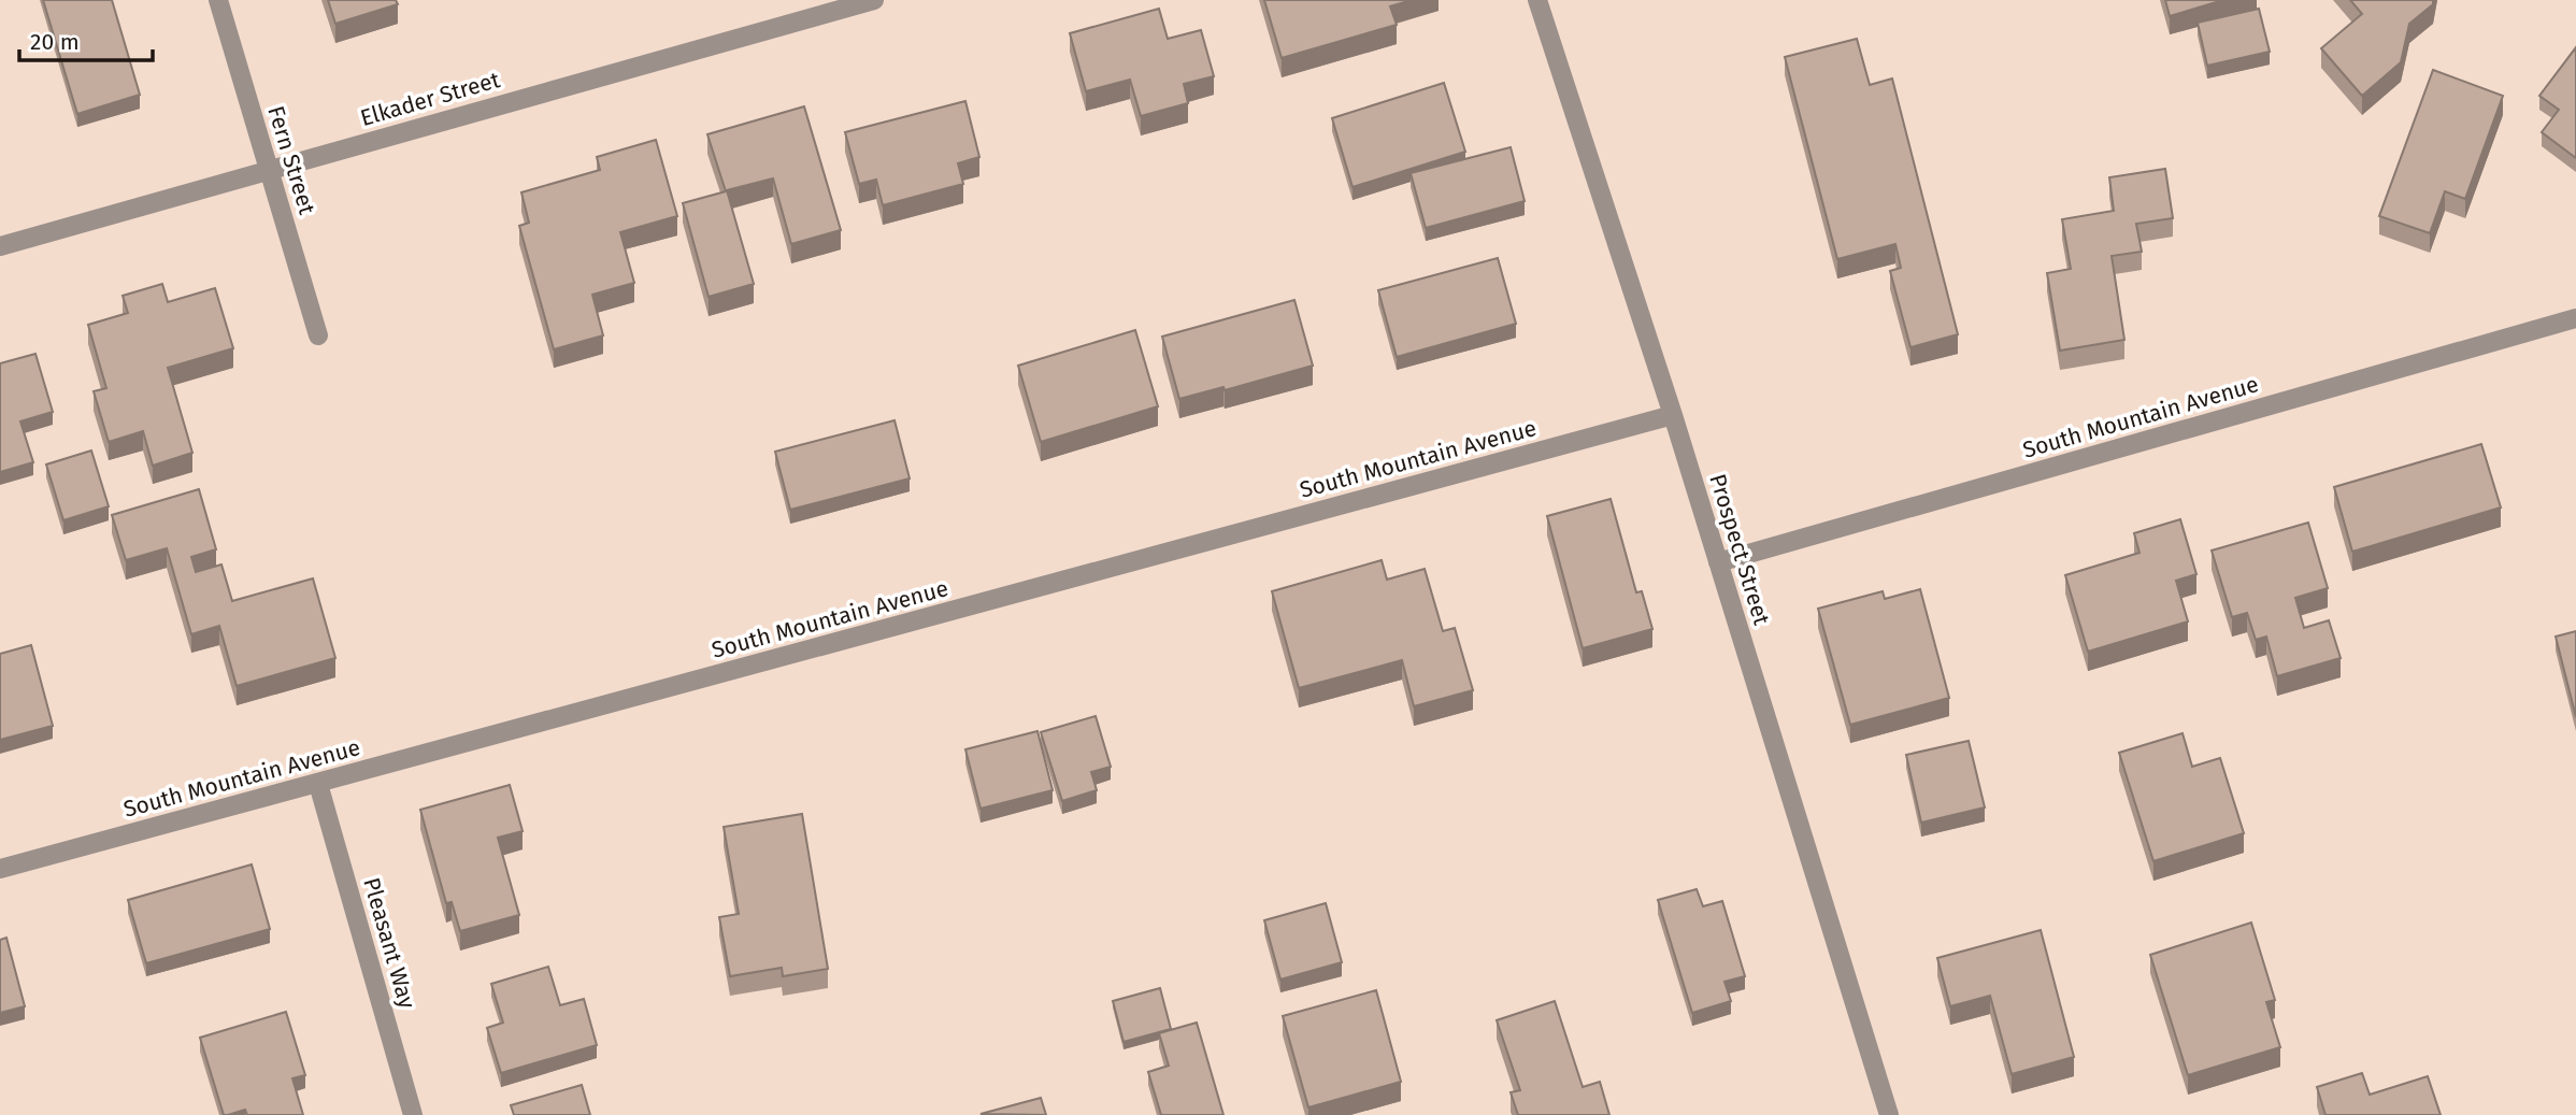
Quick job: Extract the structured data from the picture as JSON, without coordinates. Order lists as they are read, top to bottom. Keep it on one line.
{"streets":{"street":["Elkader Street","Fern Street","South Mountain Avenue","Prospect Street","Pleasant Way"]},"crossings":[["Elkader Street","Fern Street"],["South Mountain Avenue","Prospect Street"],["South Mountain Avenue","Pleasant Way"]],"scale_bar":"20 m"}
